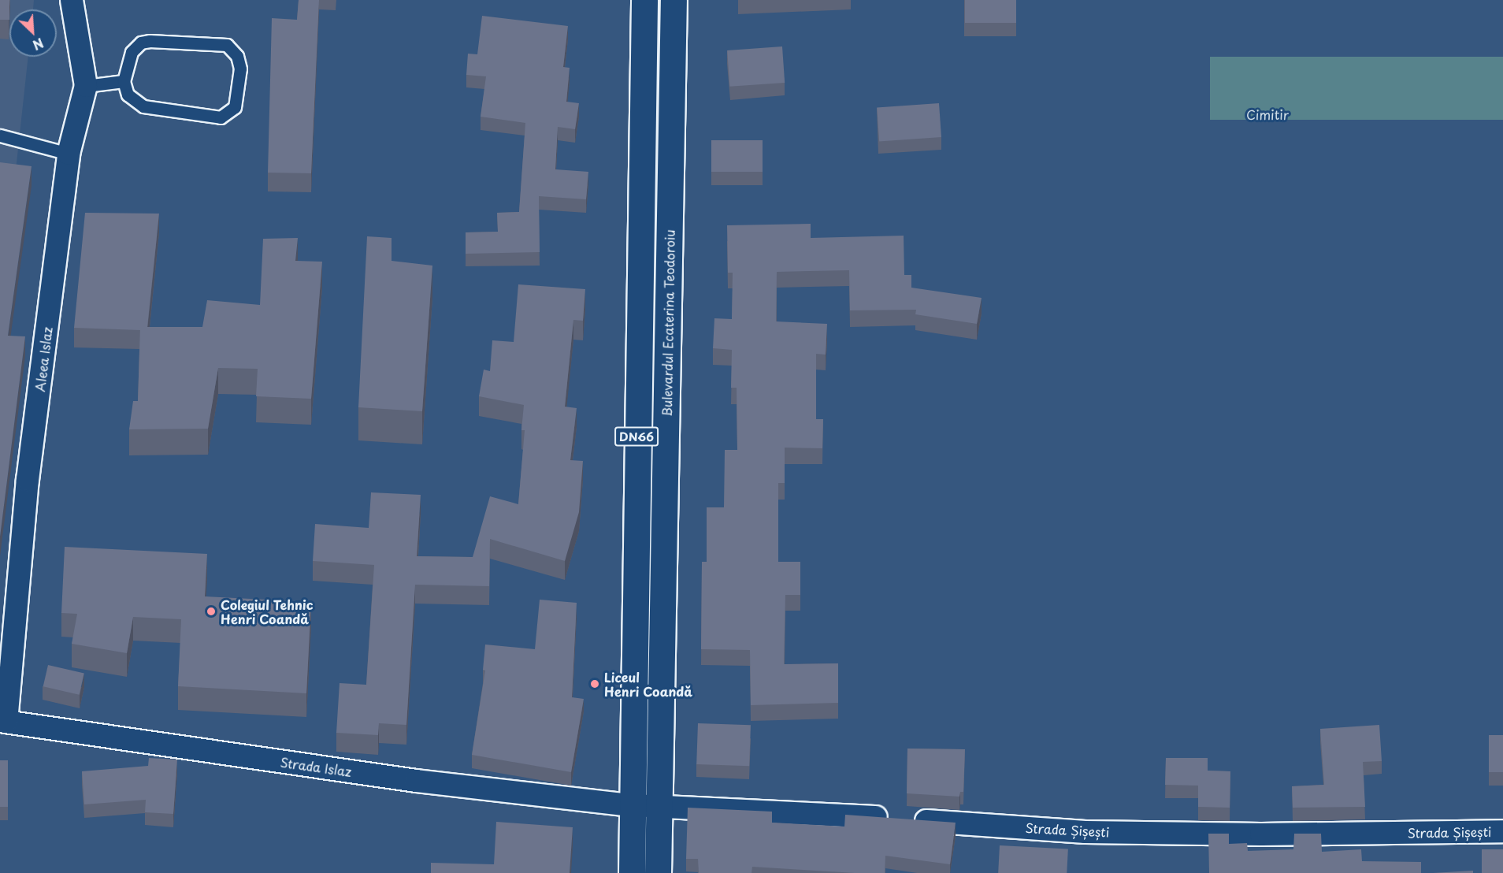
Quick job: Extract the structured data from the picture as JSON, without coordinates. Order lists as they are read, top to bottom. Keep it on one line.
{"streets":{"main road":["Bulevardul Ecaterina Teodoroiu","DN66"],"street":["Aleea Islaz","Strada Islaz","Strada Șișești"]},"crossings":[["Bulevardul Ecaterina Teodoroiu","Strada Șișești"],["Aleea Islaz","Strada Islaz"],["DN66","Strada Islaz"],["DN66","Strada Șișești"],["Strada Islaz","Strada Șișești"]],"parks":["Cimitir"],"places":["Colegiul Tehnic Henri Coandă","Liceul Henri Coandă"],"north":"bottom right"}
